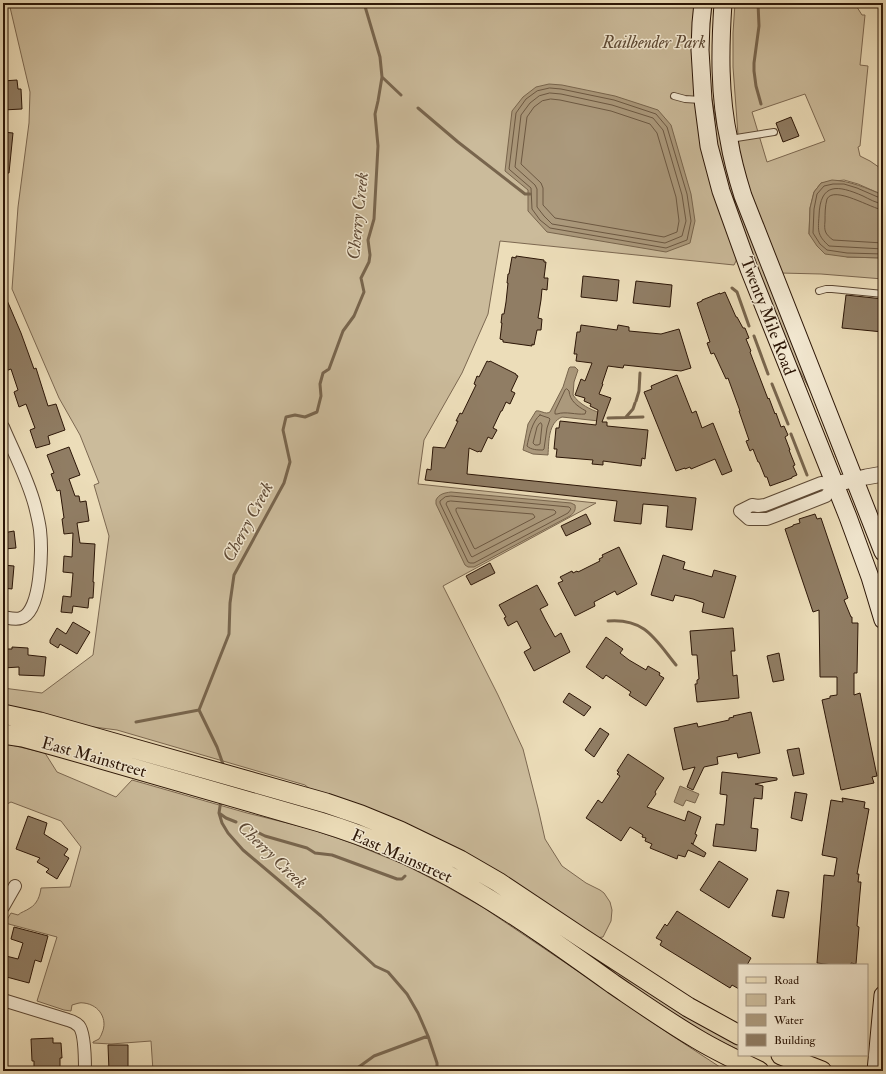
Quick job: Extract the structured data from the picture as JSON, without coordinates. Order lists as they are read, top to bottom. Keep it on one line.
{"streets":{"main road":["Twenty Mile Road","East Mainstreet"]},"water":["Cherry Creek"],"parks":["Railbender Park"],"legend":["Road","Park","Water","Building"]}
